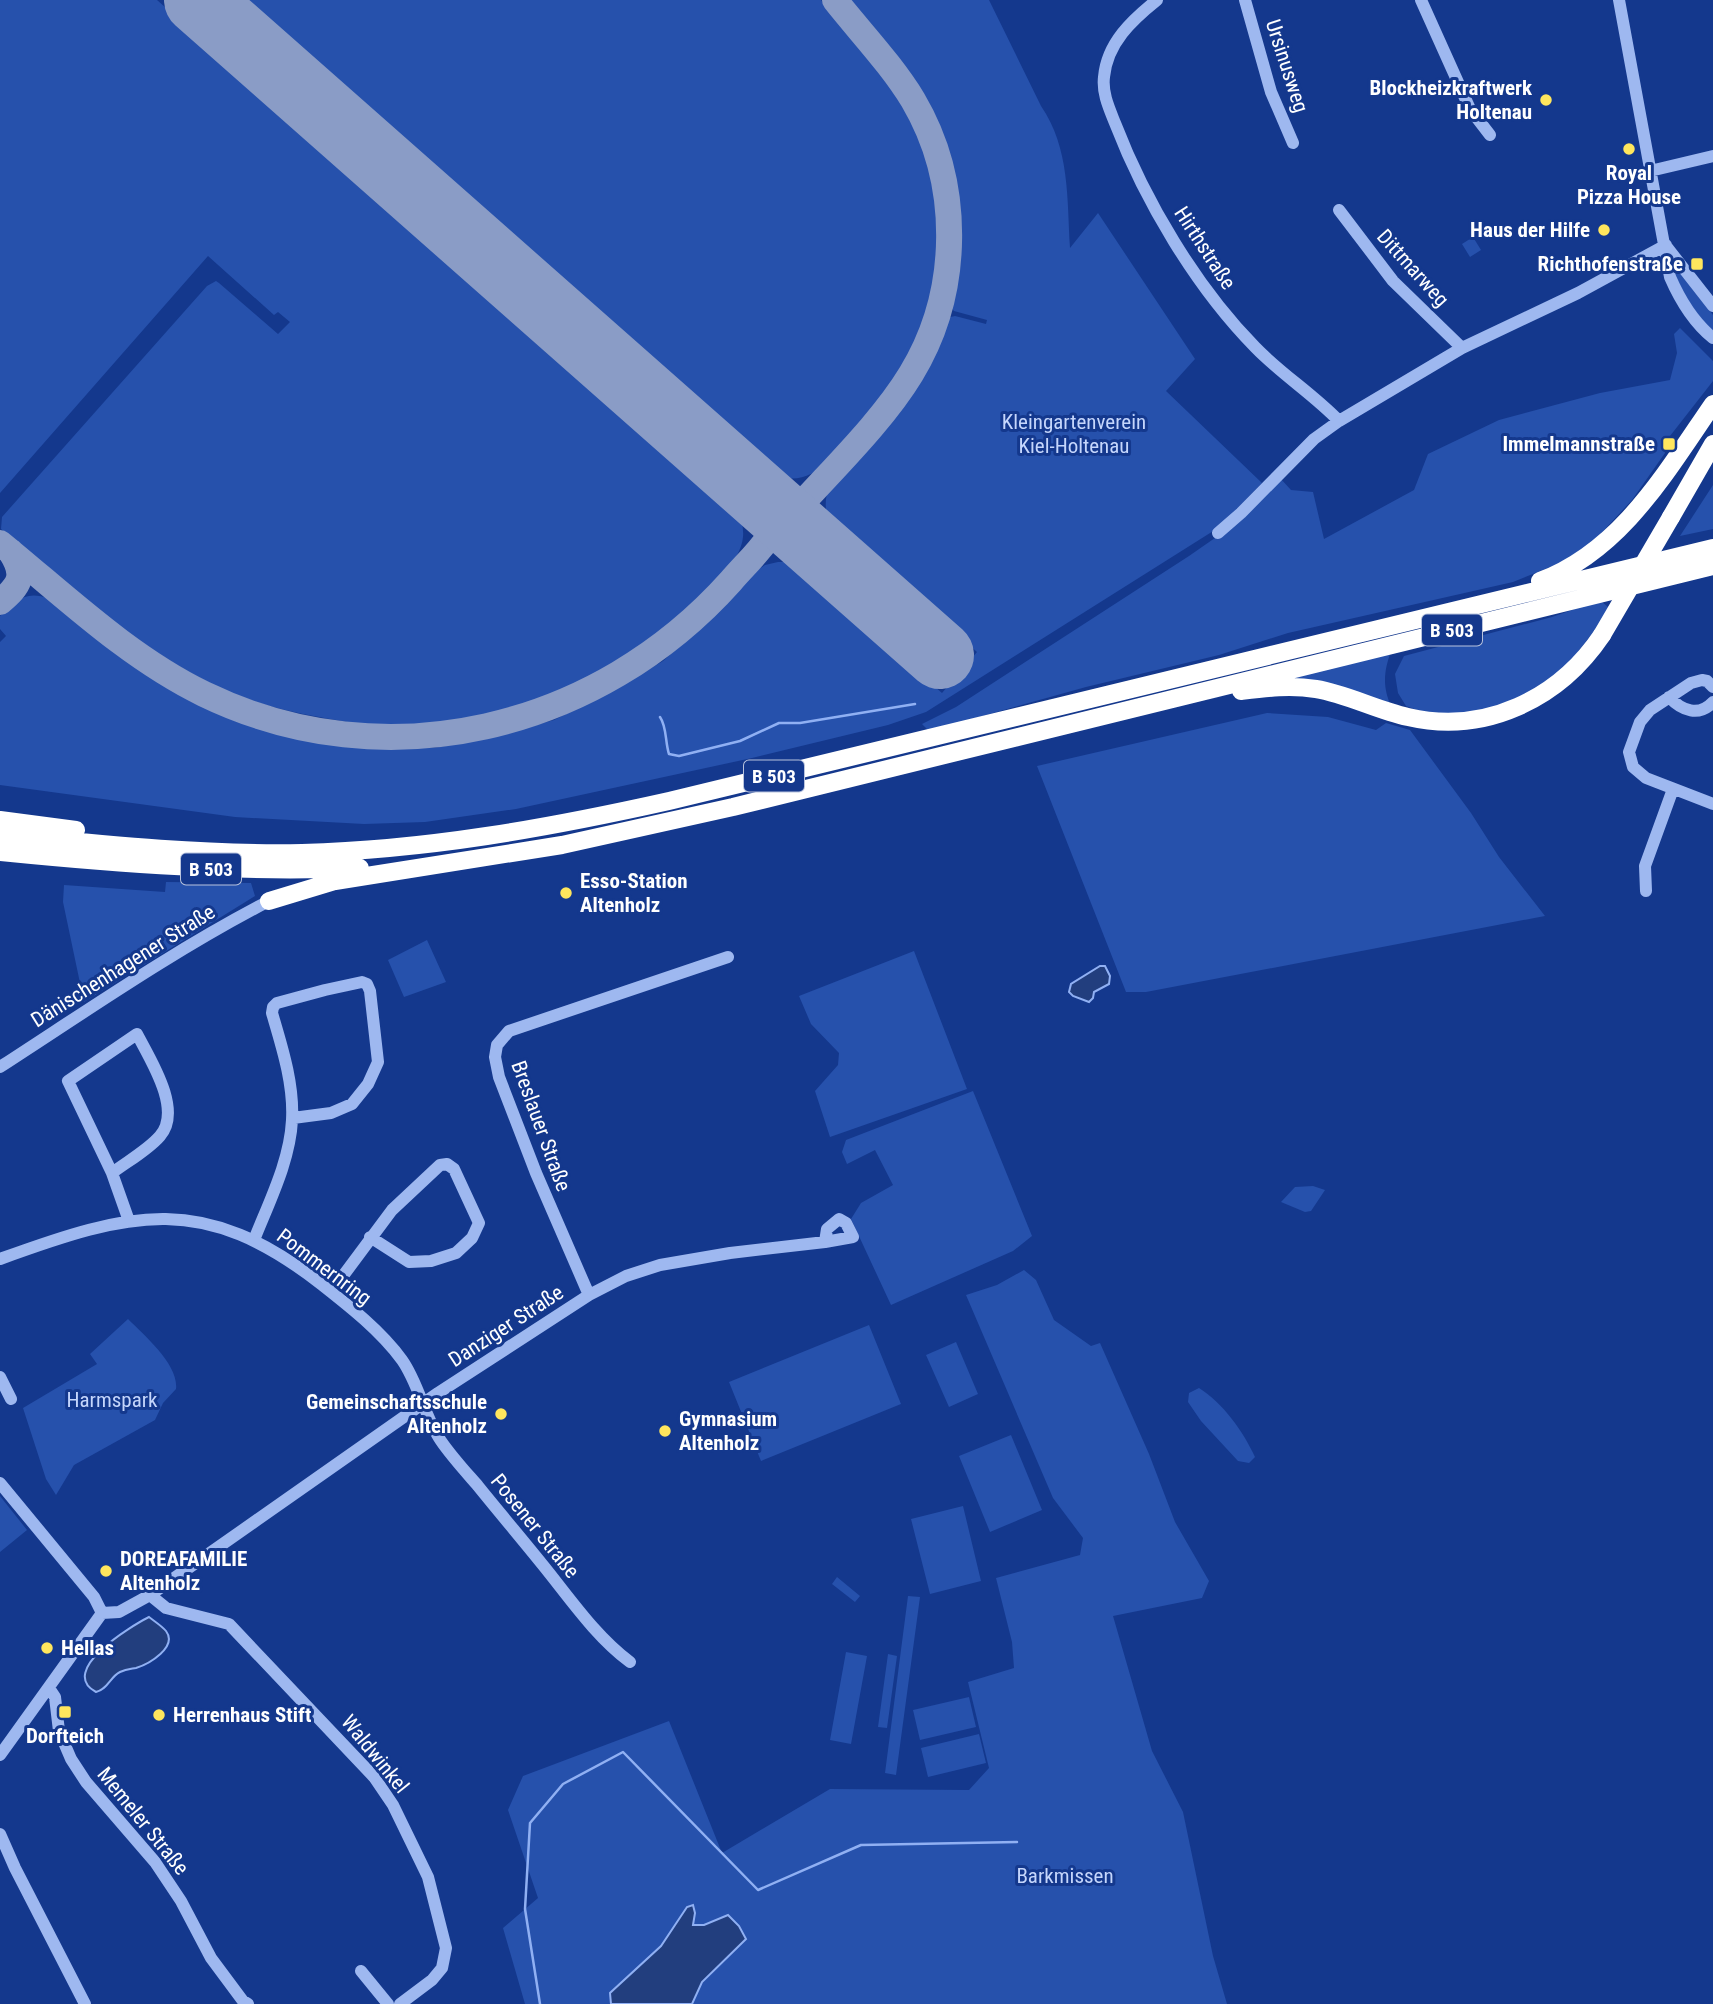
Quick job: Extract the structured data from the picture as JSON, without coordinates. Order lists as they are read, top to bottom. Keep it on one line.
{"streets":{"highway":["B 503"],"street":["Ursinusweg","Hirthstraße","Dittmarweg","Dänischenhagener Straße","Breslauer Straße","Pommernring","Danziger Straße","Posener Straße","Waldwinkel","Memeler Straße"]},"crossings":[["Breslauer Straße","Danziger Straße"],["Pommernring","Danziger Straße"],["Pommernring","Posener Straße"],["Danziger Straße","Posener Straße"],["Danziger Straße","Waldwinkel"]],"parks":["Kleingartenverein Kiel-Holtenau","Harmspark","Barkmissen"],"places":{"other":["Blockheizkraftwerk Holtenau","Royal Pizza House","Haus der Hilfe","Esso-Station Altenholz","Gemeinschaftsschule Altenholz","Gymnasium Altenholz","DOREAFAMILIE Altenholz","Hellas","Herrenhaus Stift"],"transit":["Richthofenstraße","Immelmannstraße","Dorfteich"]}}
